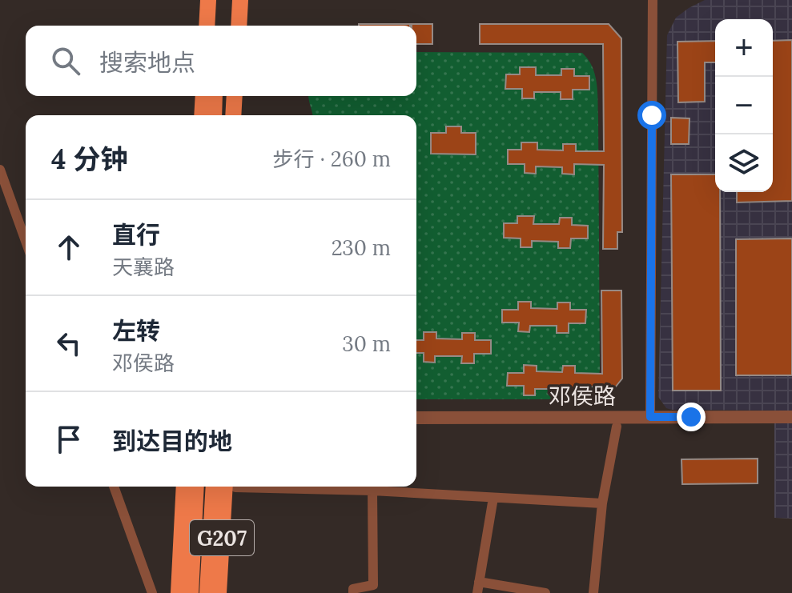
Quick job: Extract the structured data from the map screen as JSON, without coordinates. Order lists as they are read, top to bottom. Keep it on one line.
{"streets":{"highway":["G207"],"street":["邓侯路"]},"page":{"map_buttons":["+","−"],"search":"搜索地点","heading":["4 分钟","步行 · 260 m"],"list":[["直行","天襄路","230 m"],["左转","邓侯路","30 m"],"到达目的地"]}}
